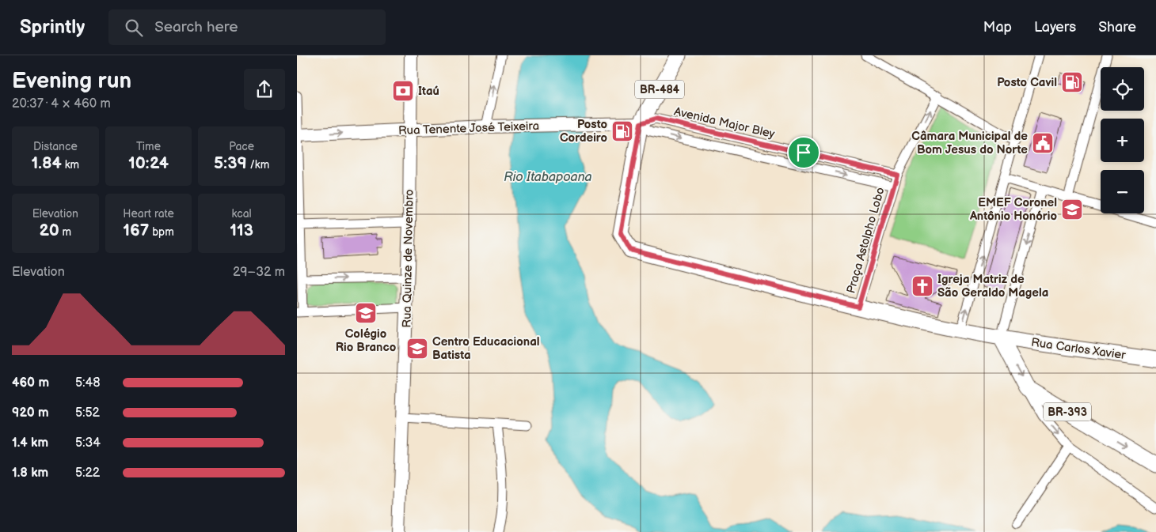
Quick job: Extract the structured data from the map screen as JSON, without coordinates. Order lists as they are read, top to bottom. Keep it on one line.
{"streets":{"main road":["BR-484","Rua Tenente José Teixeira","Rua Quinze de Novembro","Rua Carlos Xavier","BR-393"],"street":["Avenida Major Bley","Praça Astolpho Lobo"]},"crossings":[["BR-484","Avenida Major Bley"],["BR-484","Rua Tenente José Teixeira"],["BR-484","Rua Carlos Xavier"],["Avenida Major Bley","Rua Tenente José Teixeira"],["Avenida Major Bley","Praça Astolpho Lobo"],["Avenida Major Bley","Rua Carlos Xavier"],["Rua Tenente José Teixeira","Rua Quinze de Novembro"],["Rua Tenente José Teixeira","Rua Carlos Xavier"],["Praça Astolpho Lobo","Rua Carlos Xavier"]],"one_way":["Praça Astolpho Lobo"],"water":["Rio Itabapoana"],"places":{"fuel station":["Posto Cavil","Posto Cordeiro"],"bank":["Itaú"],"public building":["Câmara Municipal de Bom Jesus do Norte"],"school or university":["EMEF Coronel Antônio Honório","Colégio Rio Branco","Centro Educacional Batista"],"church":["Igreja Matriz de São Geraldo Magela"]},"page":{"header":"Sprintly","search":"Search here","nav":["Map","Layers","Share"],"heading":["Evening run","20:37 · 4 × 460 m"],"map_buttons":["+","−"],"stats":[["Distance","1.84 km"],["Time","10:24"],["Pace","5:39 /km"],["Elevation","20 m"],["Heart rate","167 bpm"],["kcal","113"]],"chart":["Elevation","29–32 m"],"list":[{"name":"460 m","note":"5:48"},{"name":"920 m","note":"5:52"},{"name":"1.4 km","note":"5:34"},{"name":"1.8 km","note":"5:22"}]}}
